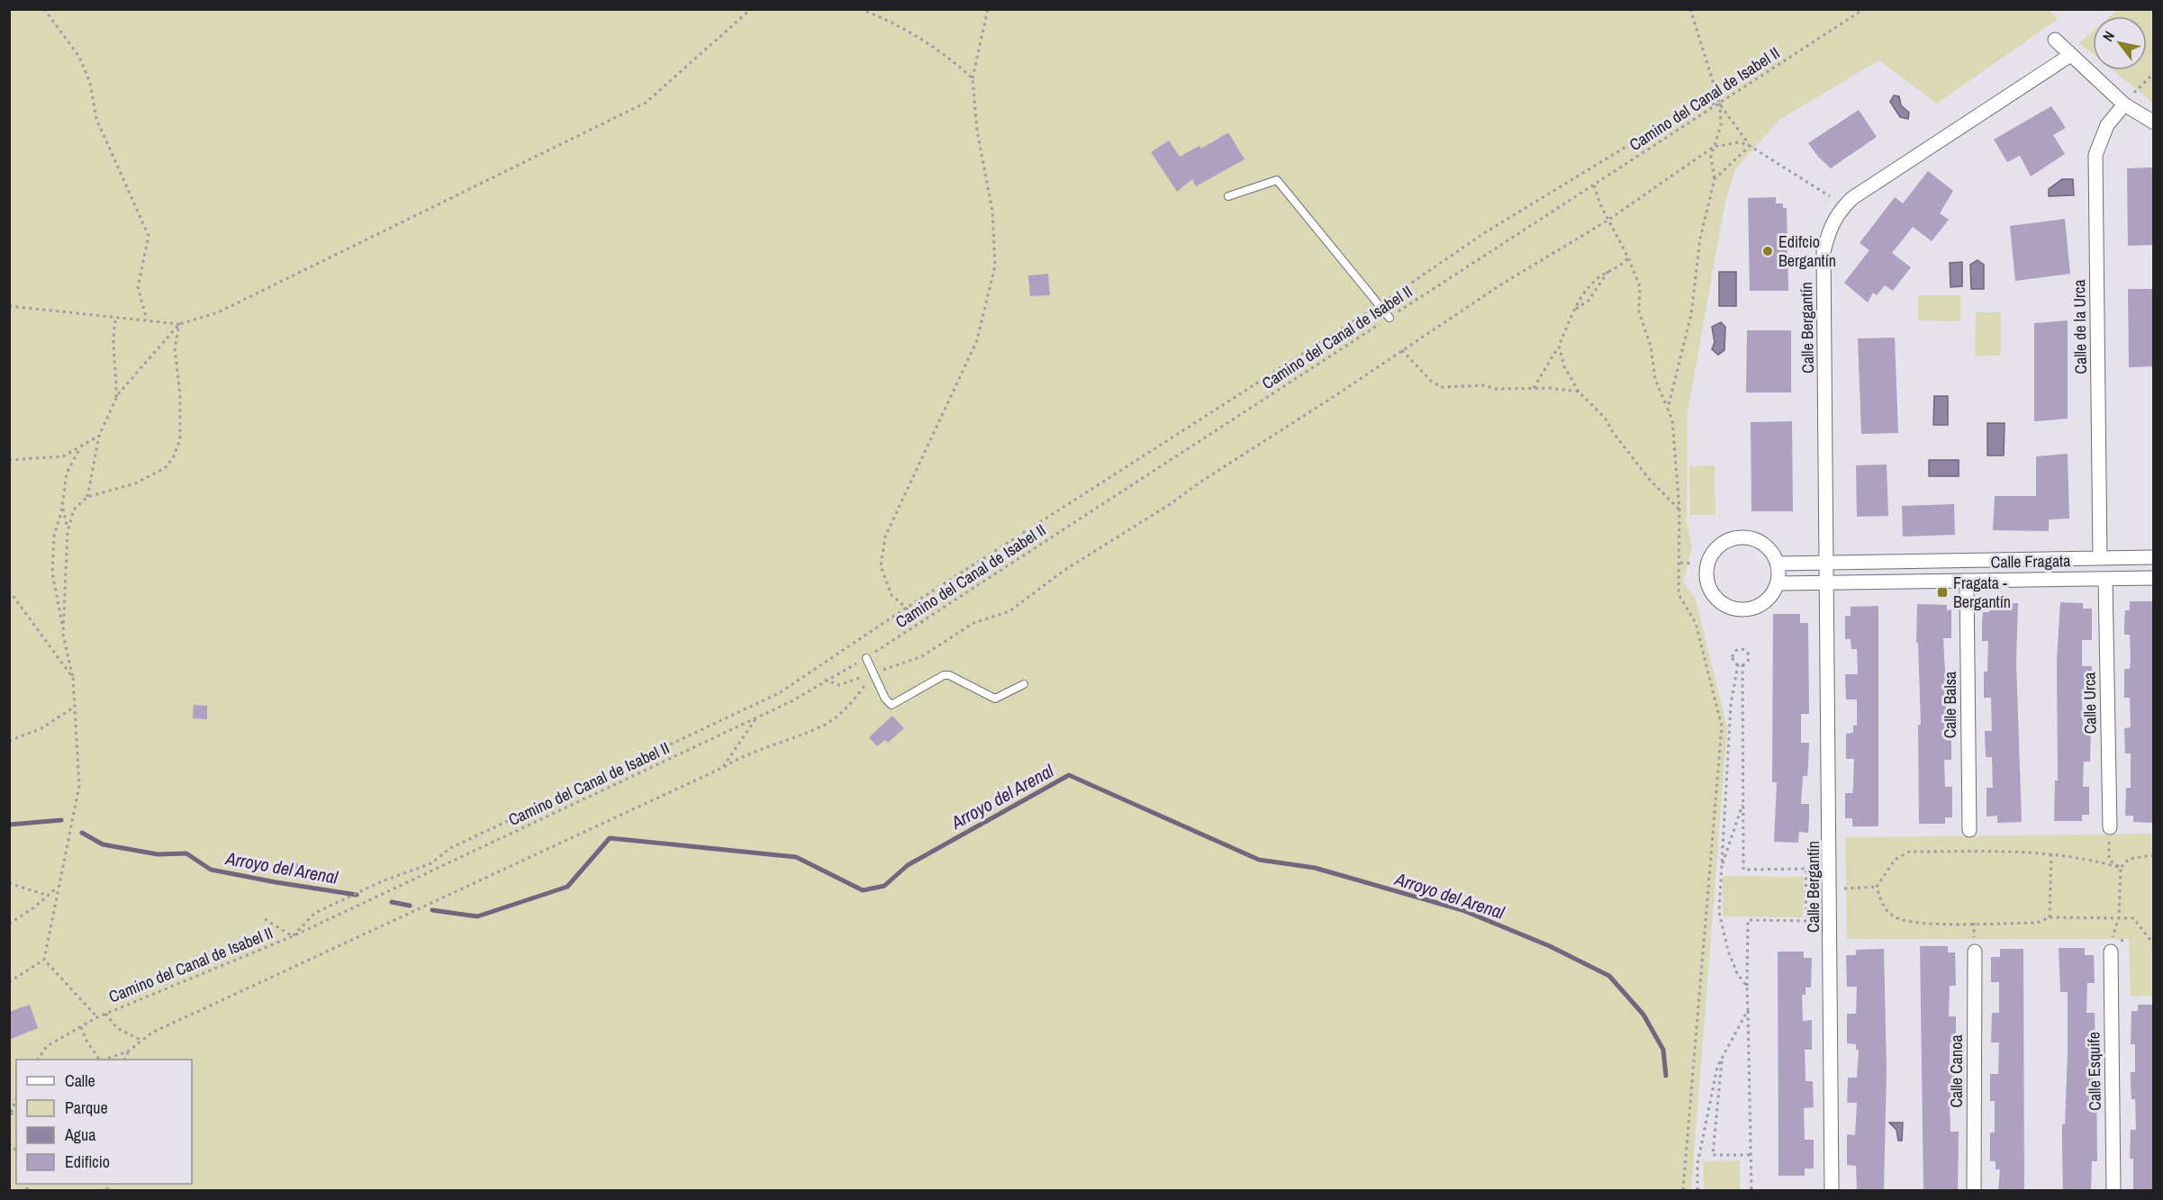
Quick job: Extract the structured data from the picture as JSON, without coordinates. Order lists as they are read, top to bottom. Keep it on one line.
{"streets":{"street":["Calle de la Urca","Calle Bergantín","Calle Fragata","Calle Urca","Calle Balsa","Calle Canoa","Calle Esquife"],"path":["Camino del Canal de Isabel II"]},"crossings":[["Calle de la Urca","Calle Fragata"],["Calle Bergantín","Calle Fragata"],["Calle Fragata","Calle Urca"],["Calle Fragata","Calle Balsa"]],"water":["Arroyo del Arenal"],"places":{"other":["Edifcio Bergantín"],"transit":["Fragata - Bergantín"]},"legend":["Calle","Parque","Agua","Edificio"],"north":"top left"}
